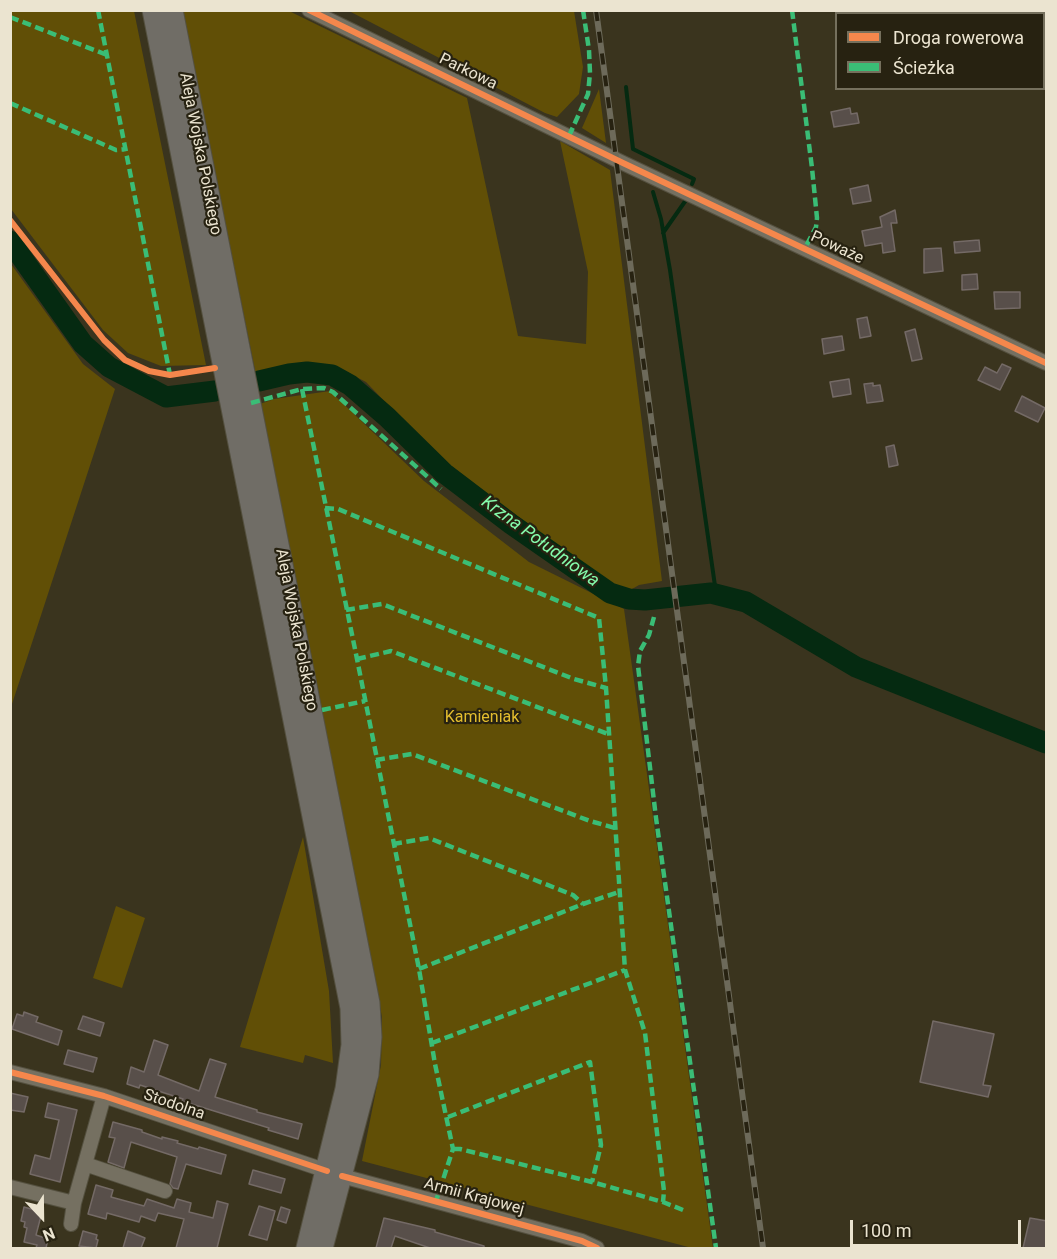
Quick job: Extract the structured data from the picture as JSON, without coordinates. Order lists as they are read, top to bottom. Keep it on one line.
{"streets":{"main road":["Aleja Wojska Polskiego"],"street":["Parkowa","Poważe","Stodolna","Armii Krajowej"]},"crossings":[["Parkowa","Poważe"],["Aleja Wojska Polskiego","Stodolna"],["Aleja Wojska Polskiego","Armii Krajowej"],["Stodolna","Armii Krajowej"]],"water":["Krzna Południowa"],"parks":["Kamieniak"],"legend":["Droga rowerowa","Ścieżka"],"scale_bar":"100 m","north":"bottom"}
